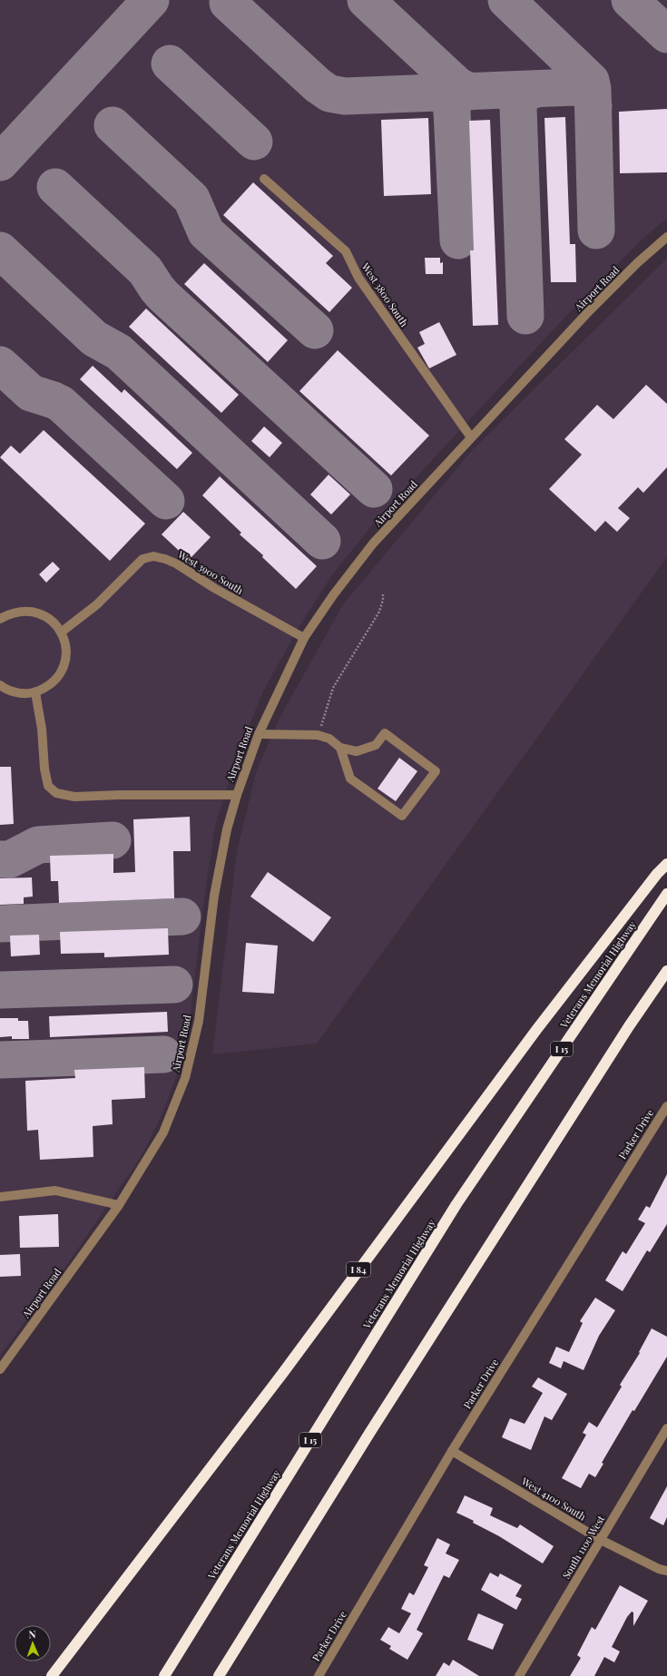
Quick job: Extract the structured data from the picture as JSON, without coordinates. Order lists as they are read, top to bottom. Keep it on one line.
{"streets":{"highway":["Veterans Memorial Highway","I 15","I 84"],"street":["Airport Road","West 3800 South","West 3900 South","Parker Drive","West 4100 South","South 1100 West"]},"crossings":[["Airport Road","West 3800 South"],["Airport Road","West 3900 South"],["Parker Drive","West 4100 South"],["West 4100 South","South 1100 West"]],"north":"top"}
